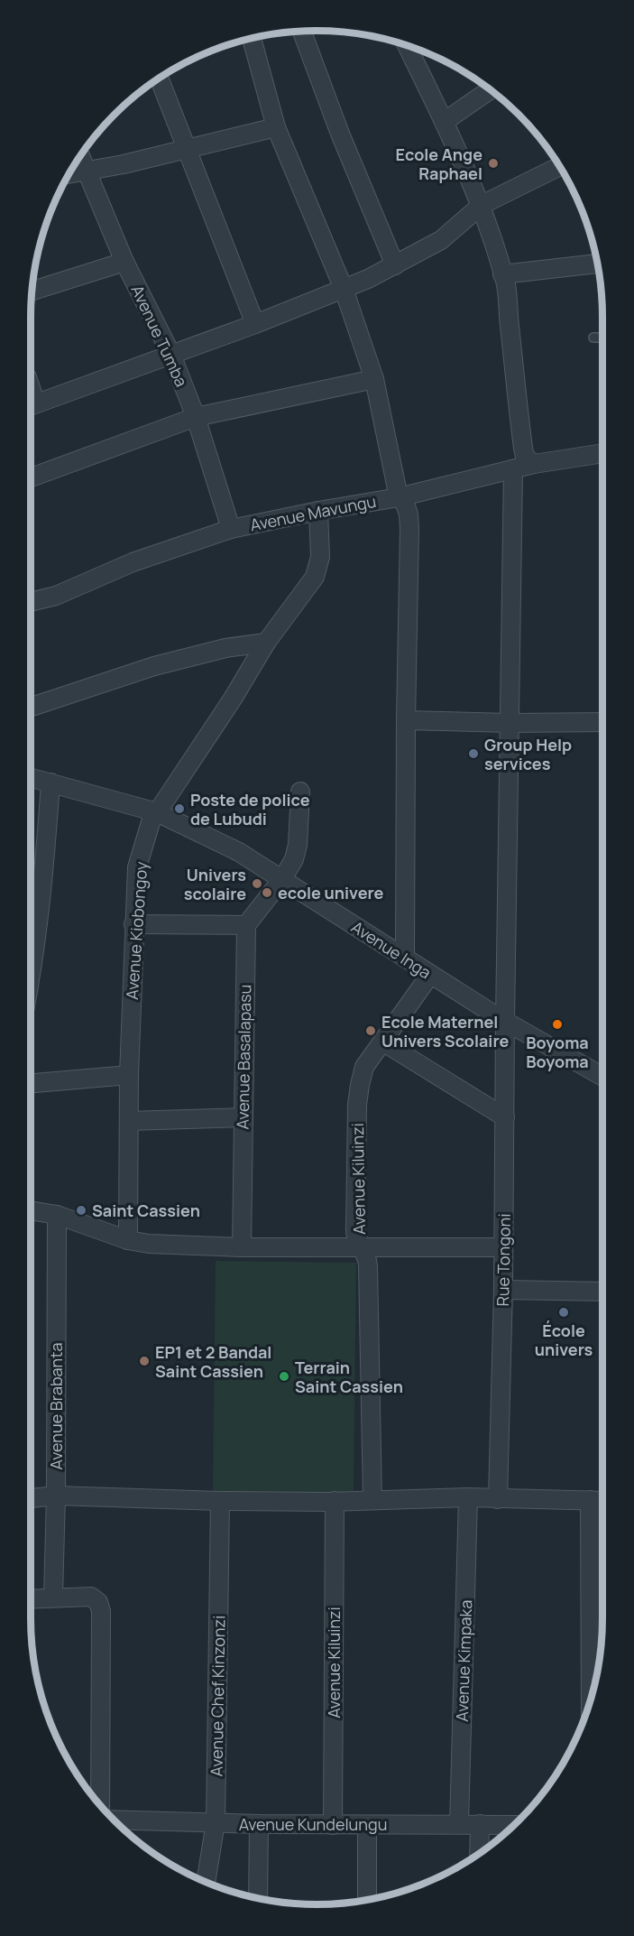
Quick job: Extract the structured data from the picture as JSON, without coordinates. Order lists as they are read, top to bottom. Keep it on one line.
{"streets":{"street":["Avenue Tumba","Avenue Mavungu","Avenue Kiobongoy","Avenue Inga","Avenue Basalapasu","Avenue Kiluinzi","Rue Tongoni","Avenue Brabanta","Avenue Kimpaka","Avenue Chef Kinzonzi","Avenue Kundelungu"]},"crossings":[["Avenue Tumba","Avenue Mavungu"],["Avenue Mavungu","Avenue Kiobongoy"],["Avenue Mavungu","Rue Tongoni"],["Avenue Kiobongoy","Avenue Inga"],["Avenue Inga","Avenue Kiluinzi"],["Avenue Inga","Rue Tongoni"],["Avenue Kiluinzi","Avenue Kundelungu"],["Avenue Kimpaka","Avenue Kundelungu"],["Avenue Chef Kinzonzi","Avenue Kundelungu"]],"places":["Ecole Ange Raphael","Group Help services","Poste de police de Lubudi","Univers scolaire","ecole univere","Boyoma Boyoma","Ecole Maternel Univers Scolaire","Saint Cassien","École univers","EP1 et 2 Bandal Saint Cassien","Terrain Saint Cassien"]}
